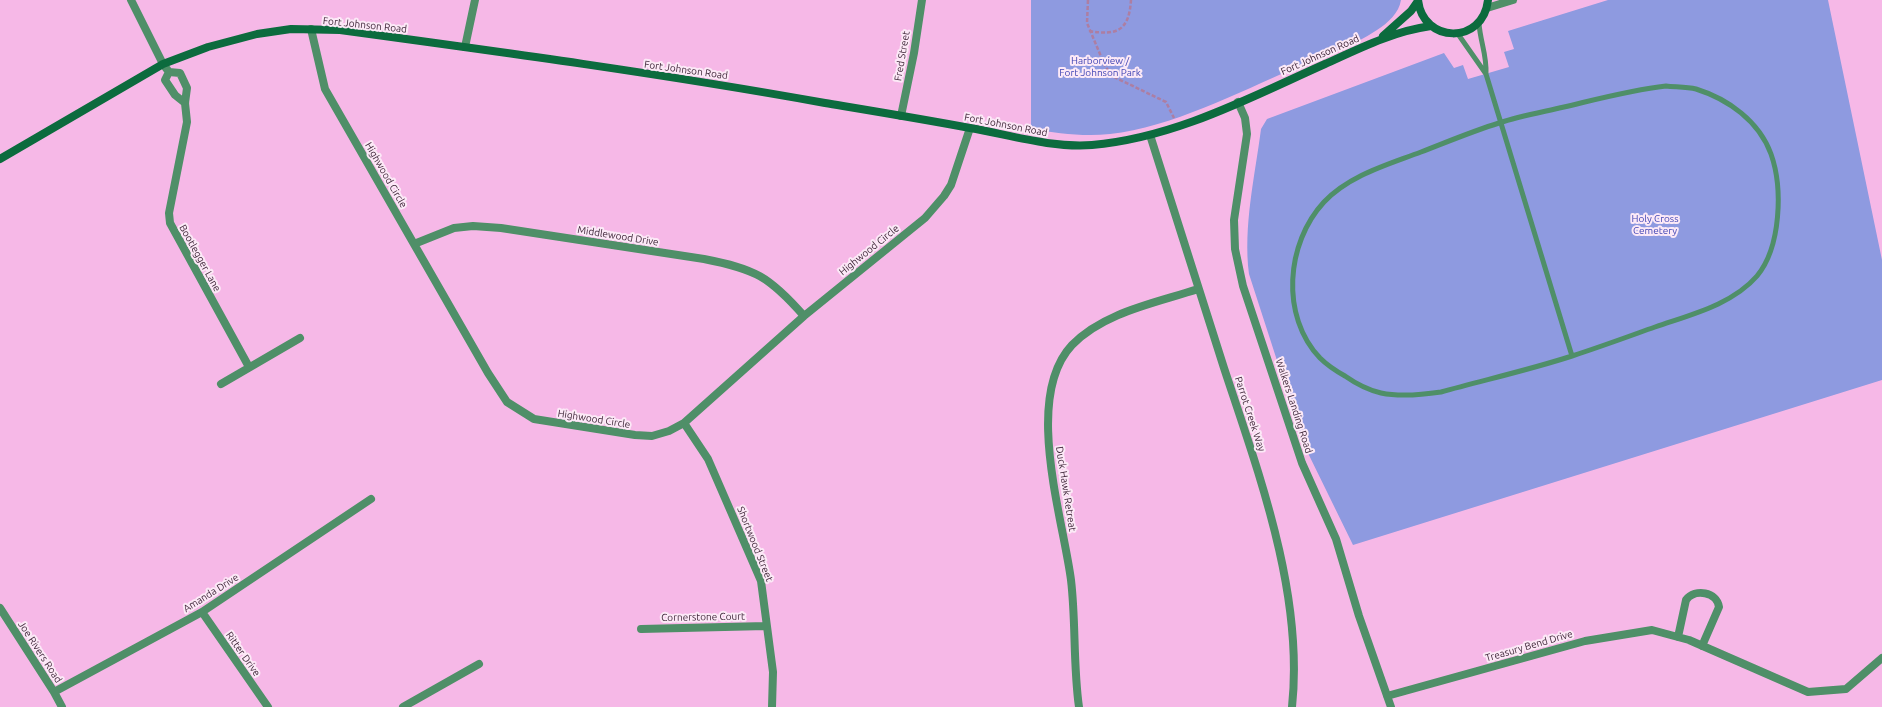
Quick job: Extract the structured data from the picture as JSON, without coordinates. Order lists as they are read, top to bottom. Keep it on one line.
{"streets":{"main road":["Fort Johnson Road"],"street":["Fred Street","Highwood Circle","Middlewood Drive","Bootlegger Lane","Walkers Landing Road","Parrot Creek Way","Duck Hawk Retreat","Shortwood Street","Amanda Drive","Cornerstone Court","Treasury Bend Drive","Joe Rivers Road","Ritter Drive"]},"crossings":[["Fort Johnson Road","Fred Street"],["Fort Johnson Road","Highwood Circle"],["Fort Johnson Road","Bootlegger Lane"],["Fort Johnson Road","Walkers Landing Road"],["Fort Johnson Road","Parrot Creek Way"],["Highwood Circle","Middlewood Drive"],["Highwood Circle","Shortwood Street"],["Walkers Landing Road","Treasury Bend Drive"],["Parrot Creek Way","Duck Hawk Retreat"],["Shortwood Street","Cornerstone Court"],["Amanda Drive","Joe Rivers Road"],["Amanda Drive","Ritter Drive"]],"parks":["Harborview / Fort Johnson Park","Holy Cross Cemetery"]}
